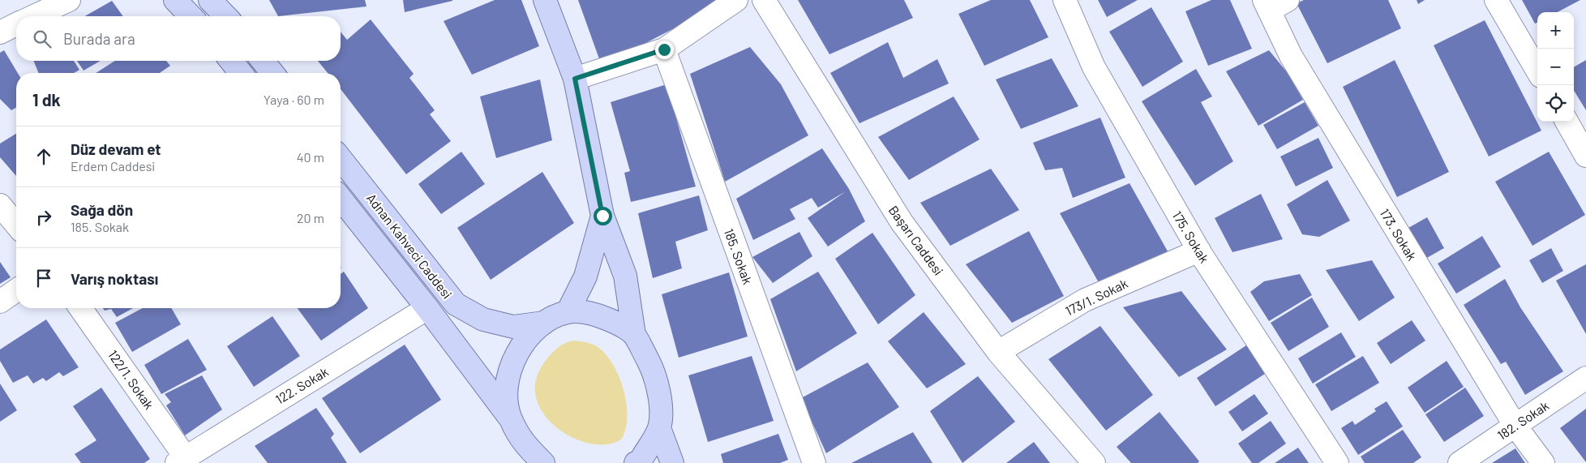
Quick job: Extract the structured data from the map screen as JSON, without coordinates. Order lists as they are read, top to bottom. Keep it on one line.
{"streets":{"main road":["Adnan Kahveci Caddesi"],"street":["173. Sokak","175. Sokak","Başarı Caddesi","185. Sokak","173/1. Sokak","122/1. Sokak","122. Sokak","182. Sokak"]},"crossings":[["173. Sokak","182. Sokak"],["175. Sokak","173/1. Sokak"],["Başarı Caddesi","173/1. Sokak"],["Adnan Kahveci Caddesi","122. Sokak"],["122/1. Sokak","122. Sokak"]],"page":{"map_buttons":["+","−"],"search":"Burada ara","heading":["1 dk","Yaya · 60 m"],"list":[["Düz devam et","Erdem Caddesi","40 m"],["Sağa dön","185. Sokak","20 m"],"Varış noktası"]}}
